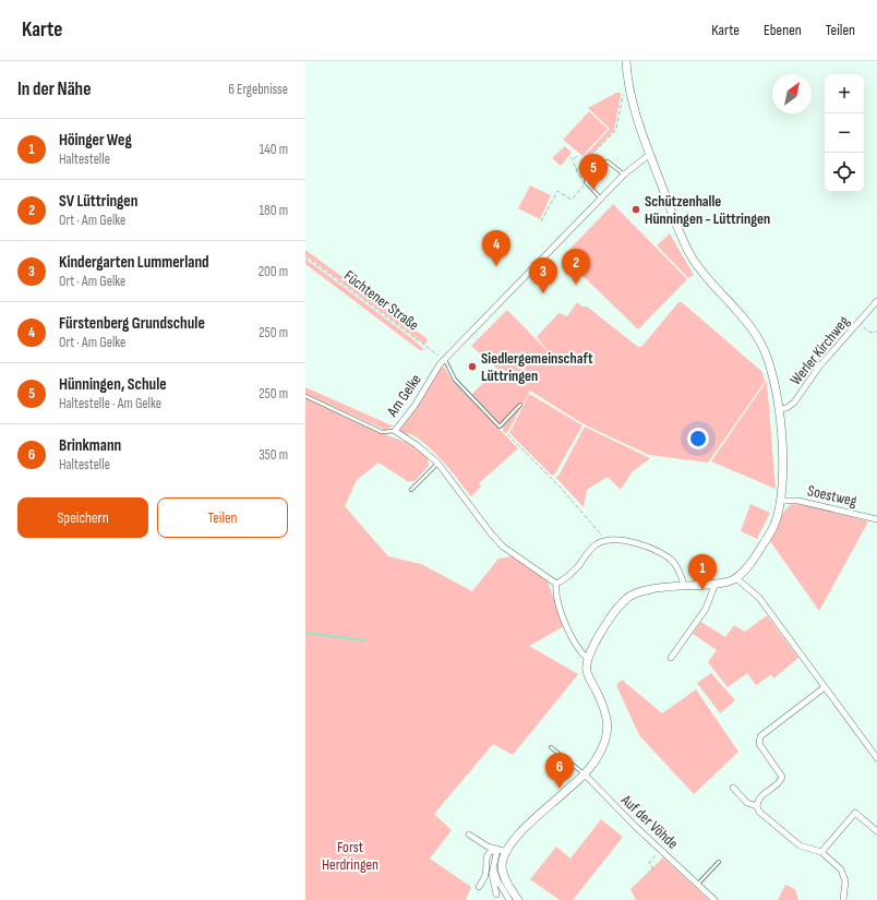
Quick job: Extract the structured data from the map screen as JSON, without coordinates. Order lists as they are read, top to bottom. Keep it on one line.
{"streets":{"street":["Werler Kirchweg","Am Gelke","Soestweg","Auf der Vöhde"],"path":["Füchtener Straße"]},"crossings":[["Füchtener Straße","Am Gelke"]],"parks":["Forst Herdringen"],"places":["Schützenhalle Hünningen - Lüttringen","Siedlergemeinschaft Lüttringen"],"north":"top right","page":{"header":"Karte","nav":["Karte","Ebenen","Teilen"],"heading":["In der Nähe","6 Ergebnisse"],"map_buttons":["+","−"],"list":[{"mark":"1","name":"Höinger Weg","note":"Haltestelle","value":"140 m"},{"mark":"2","name":"SV Lüttringen","note":"Ort · Am Gelke","value":"180 m"},{"mark":"3","name":"Kindergarten Lummerland","note":"Ort · Am Gelke","value":"200 m"},{"mark":"4","name":"Fürstenberg Grundschule","note":"Ort · Am Gelke","value":"250 m"},{"mark":"5","name":"Hünningen, Schule","note":"Haltestelle · Am Gelke","value":"250 m"},{"mark":"6","name":"Brinkmann","note":"Haltestelle","value":"350 m"}],"pins":["5","4","2","3","1","6"],"buttons":["Speichern","Teilen"]}}
